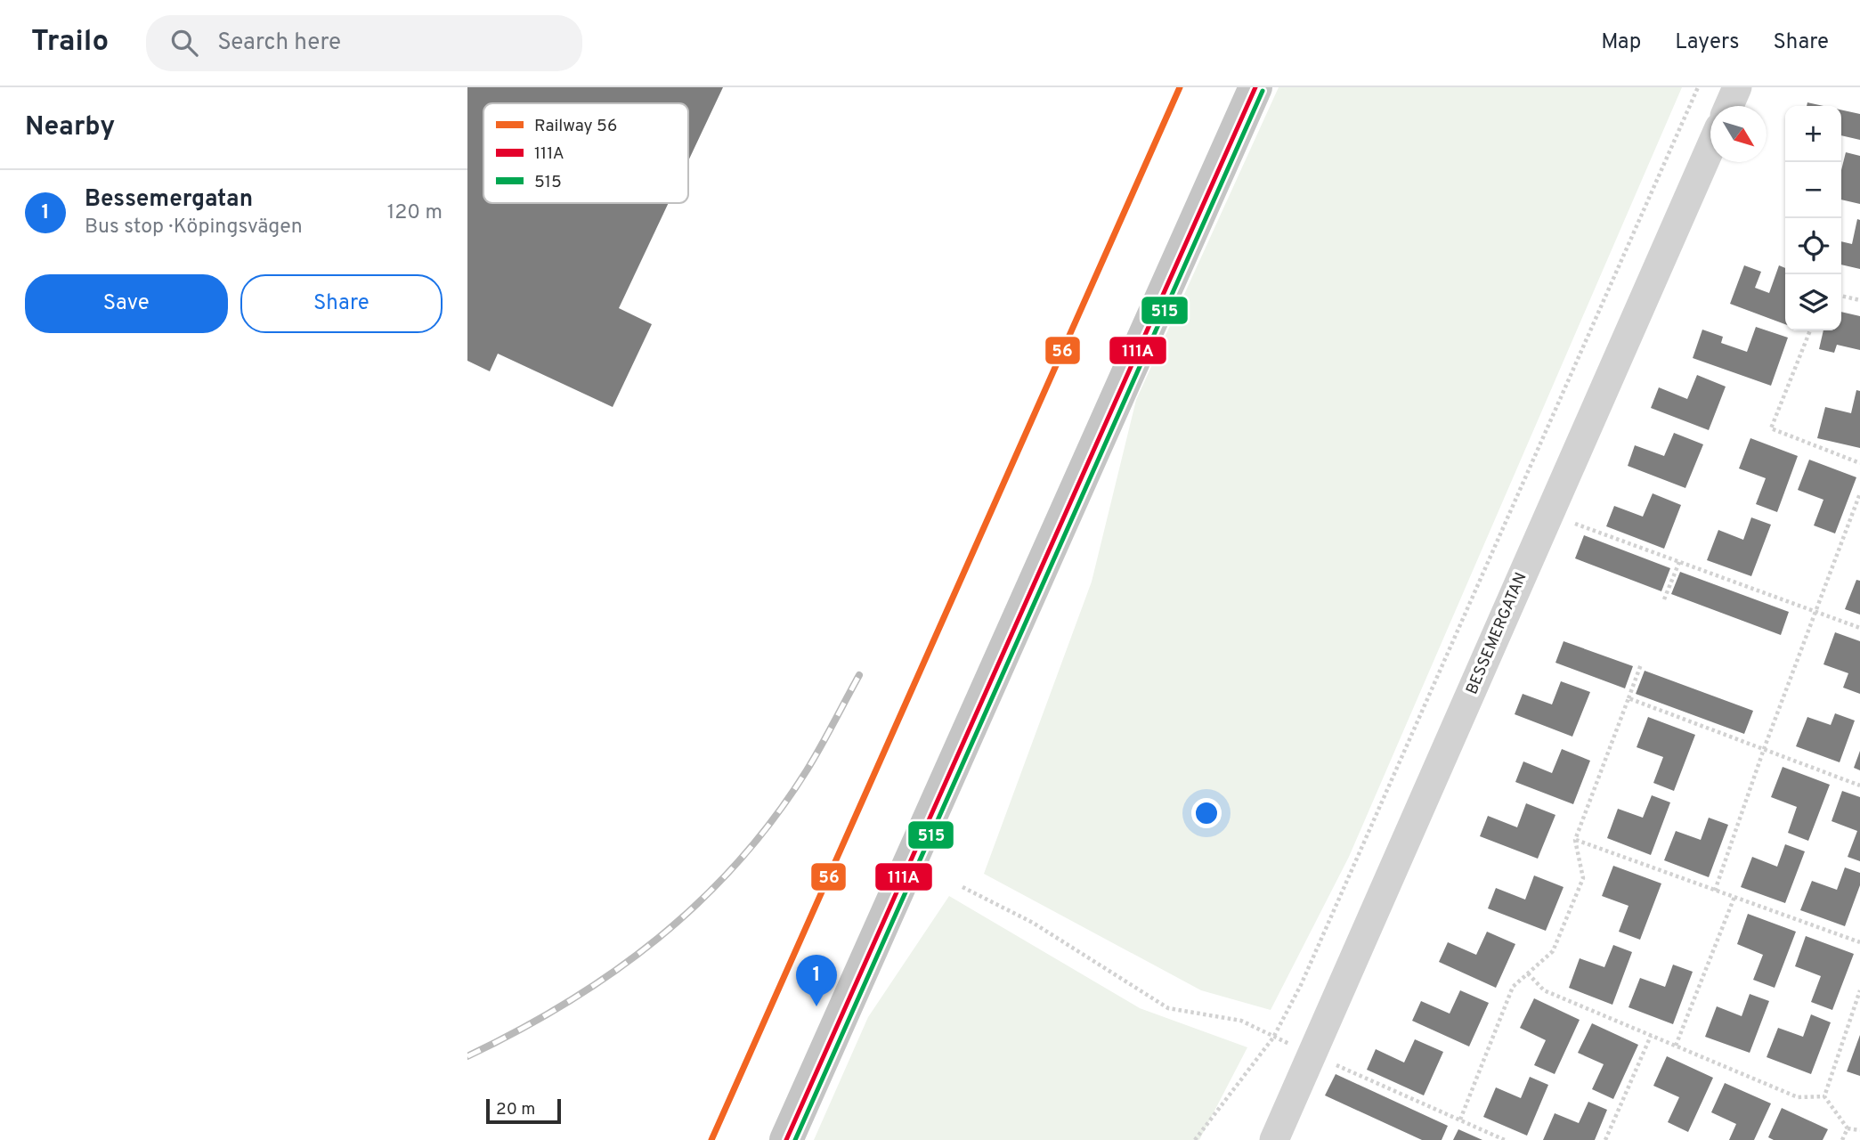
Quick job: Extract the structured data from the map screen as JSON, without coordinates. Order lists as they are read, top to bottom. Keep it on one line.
{"streets":{"street":["BESSEMERGATAN"]},"lines":["rail line 56","transit line 111A","transit line 515"],"legend":["Railway 56","111A","515"],"scale_bar":"20 m","north":"bottom right","page":{"header":"Trailo","search":"Search here","nav":["Map","Layers","Share"],"heading":"Nearby","map_buttons":["+","−"],"list":[{"mark":"1","name":"Bessemergatan","note":"Bus stop · Köpingsvägen","value":"120 m"}],"buttons":["Save","Share"],"pins":"1","scale":"20 m"}}
